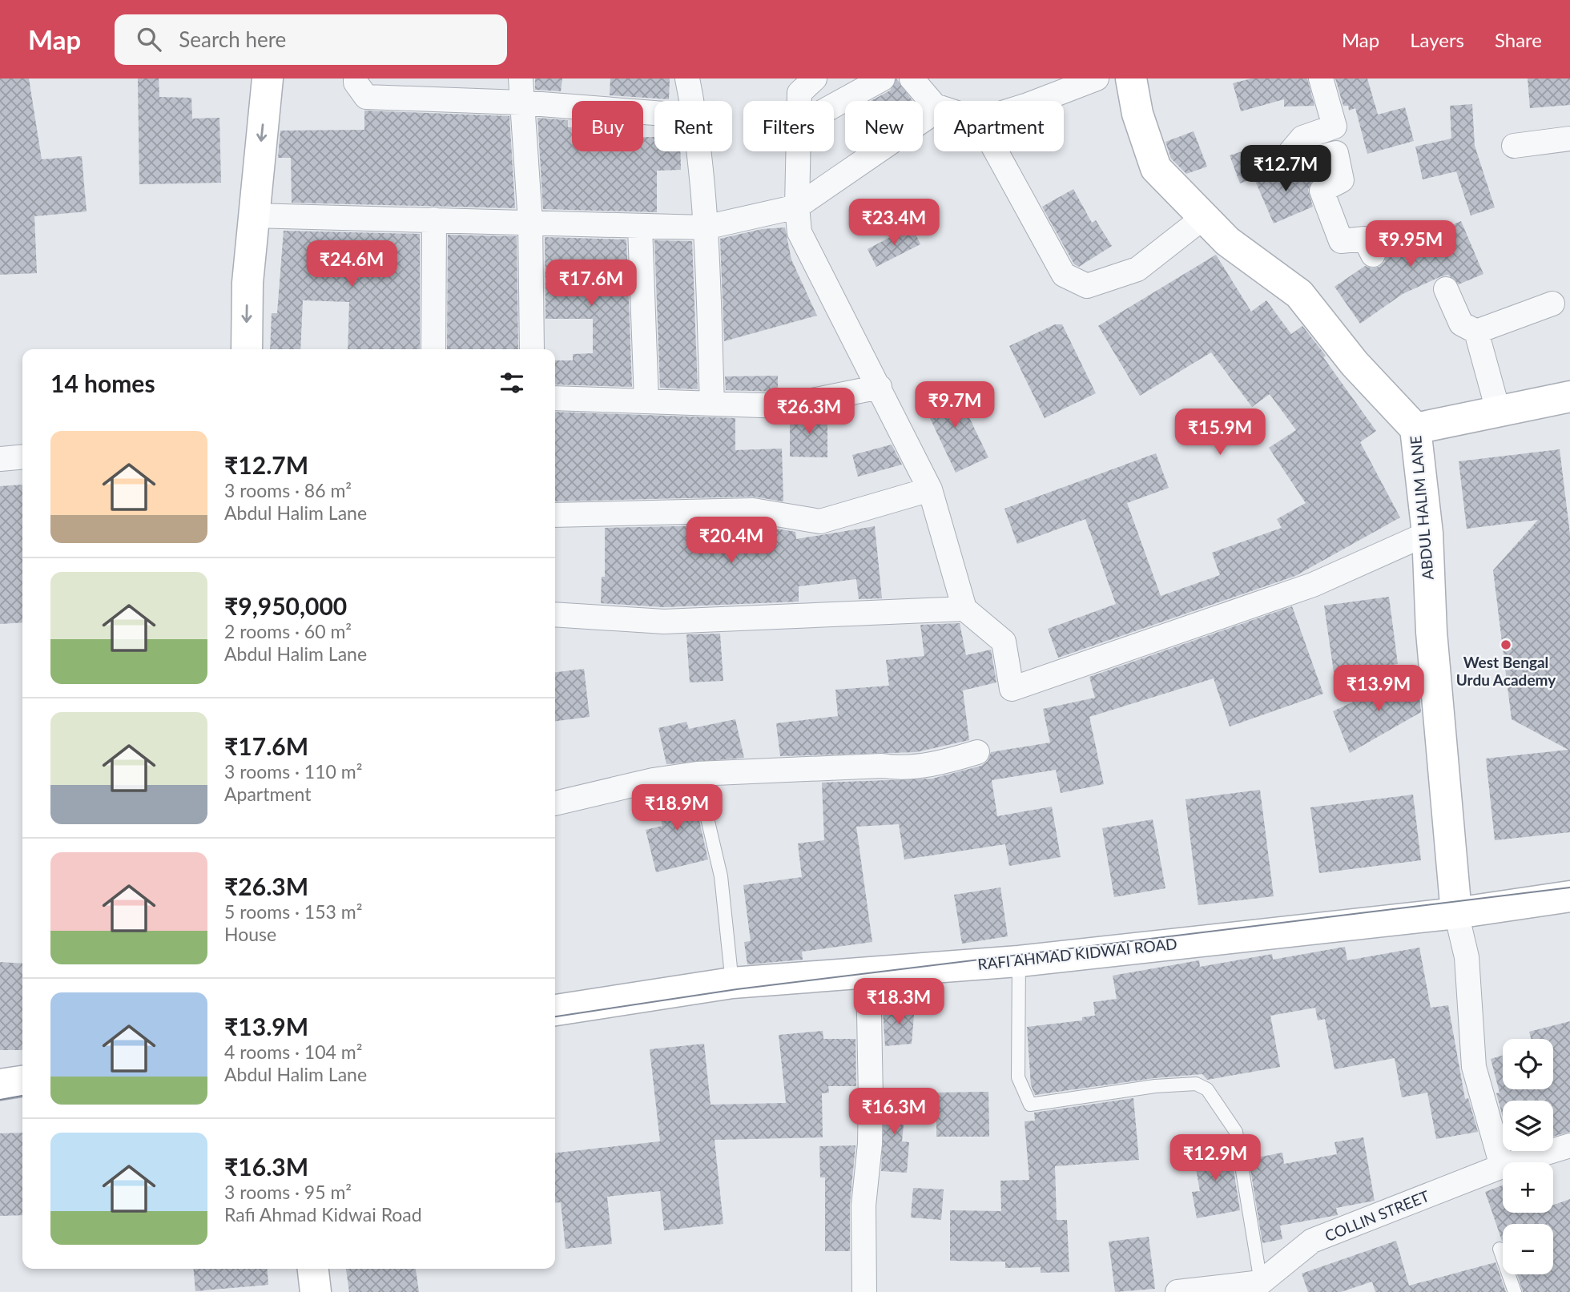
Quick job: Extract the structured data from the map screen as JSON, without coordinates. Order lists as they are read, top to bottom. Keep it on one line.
{"streets":{"main road":["ABDUL HALIM LANE","RAFI AHMAD KIDWAI ROAD"],"street":["COLLIN STREET"]},"crossings":[["ABDUL HALIM LANE","RAFI AHMAD KIDWAI ROAD"]],"places":["West Bengal Urdu Academy"],"page":{"header":"Map","search":"Search here","nav":["Map","Layers","Share"],"chip":["Buy","Rent","Filters","New","Apartment"],"price":["₹12.7M","₹23.4M","₹9.95M","₹24.6M","₹17.6M","₹9.7M","₹26.3M","₹15.9M","₹20.4M","₹13.9M","₹18.9M","₹18.3M","₹16.3M","₹12.9M"],"heading":"14 homes","list":[{"name":"₹12.7M","note":"3 rooms · 86 m² · Abdul Halim Lane"},{"name":"₹9,950,000","note":"2 rooms · 60 m² · Abdul Halim Lane"},{"name":"₹17.6M","note":"3 rooms · 110 m² · Apartment"},{"name":"₹26.3M","note":"5 rooms · 153 m² · House"},{"name":"₹13.9M","note":"4 rooms · 104 m² · Abdul Halim Lane"},{"name":"₹16.3M","note":"3 rooms · 95 m² · Rafi Ahmad Kidwai Road"}],"map_buttons":["+","−"]}}
